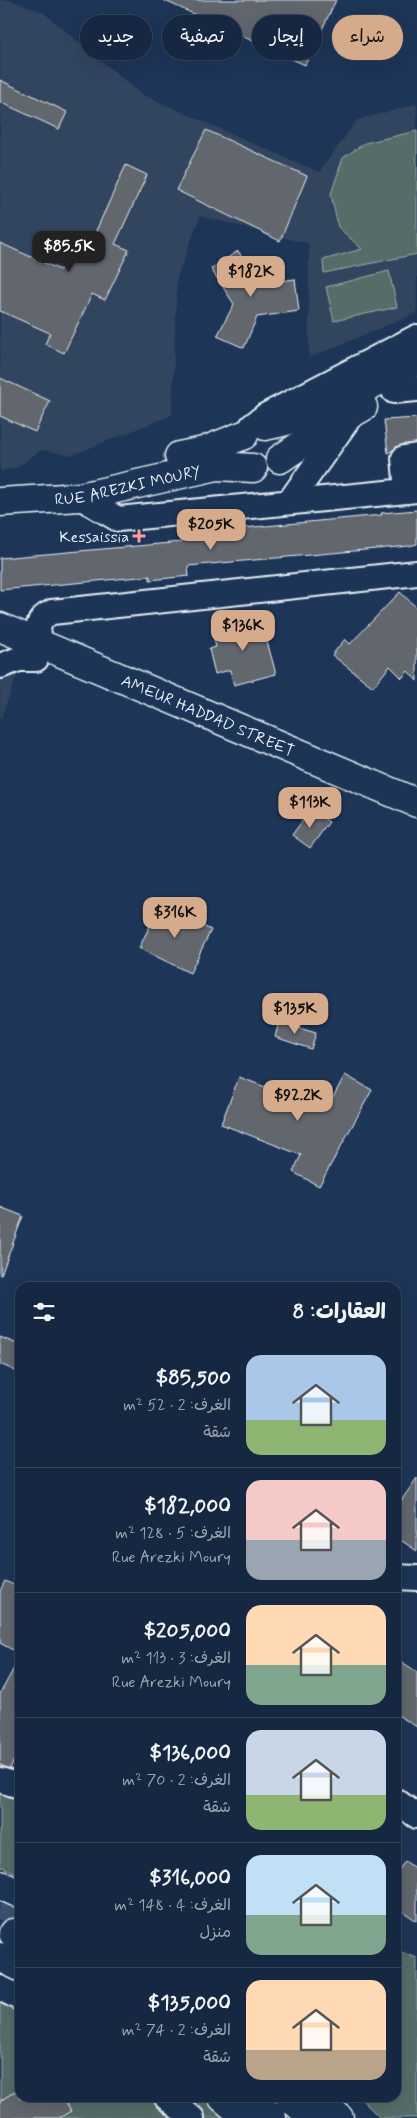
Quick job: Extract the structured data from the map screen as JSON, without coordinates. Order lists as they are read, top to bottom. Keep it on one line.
{"streets":{"main road":["RUE AREZKI MOURY","AMEUR HADDAD STREET"]},"places":{"health":["Kessaissia"]},"page":{"chip":["شراء","إيجار","تصفية","جديد"],"price":["$85.5K","$182K","$205K","$136K","$113K","$316K","$135K","$92.2K"],"heading":"العقارات: 8","list":[{"name":"$85,500","note":"الغرف: 2 · 52 m² · شقة"},{"name":"$182,000","note":"الغرف: 5 · 128 m² · Rue Arezki Moury"},{"name":"$205,000","note":"الغرف: 3 · 113 m² · Rue Arezki Moury"},{"name":"$136,000","note":"الغرف: 2 · 70 m² · شقة"},{"name":"$316,000","note":"الغرف: 4 · 148 m² · منزل"},{"name":"$135,000","note":"الغرف: 2 · 74 m² · شقة"}]}}
